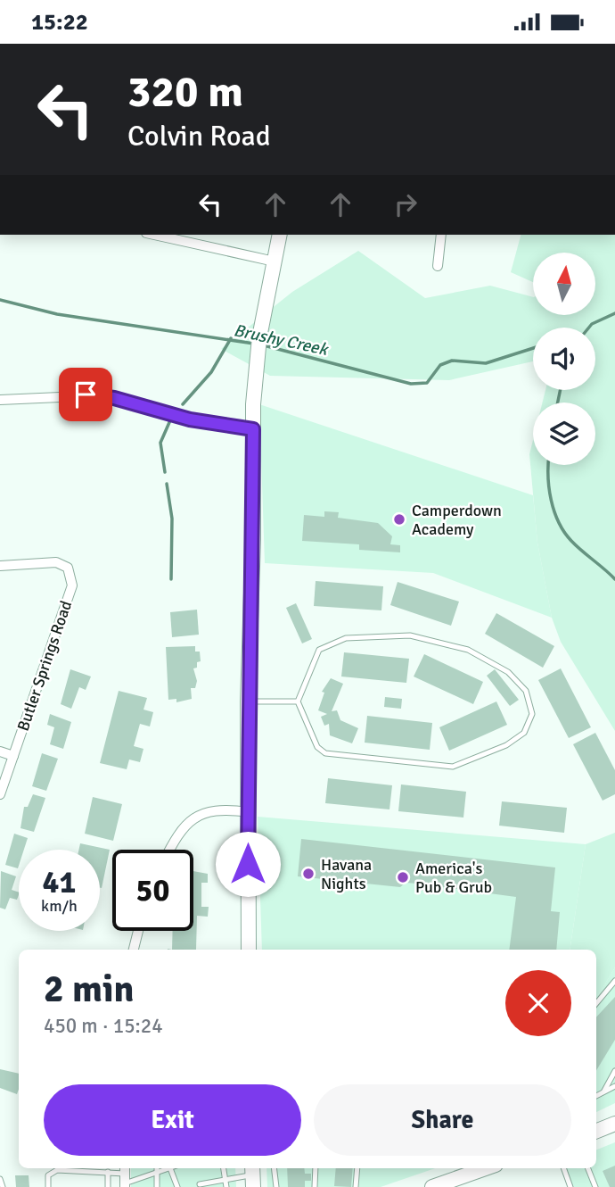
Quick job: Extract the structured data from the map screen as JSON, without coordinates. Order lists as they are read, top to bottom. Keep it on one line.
{"streets":{"street":["Butler Springs Road"]},"water":["Brushy Creek"],"places":["Camperdown Academy","Havana Nights","America's Pub & Grub"],"north":"top","page":{"status":"15:22","turn":["320 m","Colvin Road"],"speed":"41 km/h","limit":"50","heading":["2 min","450 m · 15:24"],"buttons":["Exit","Share"]}}
